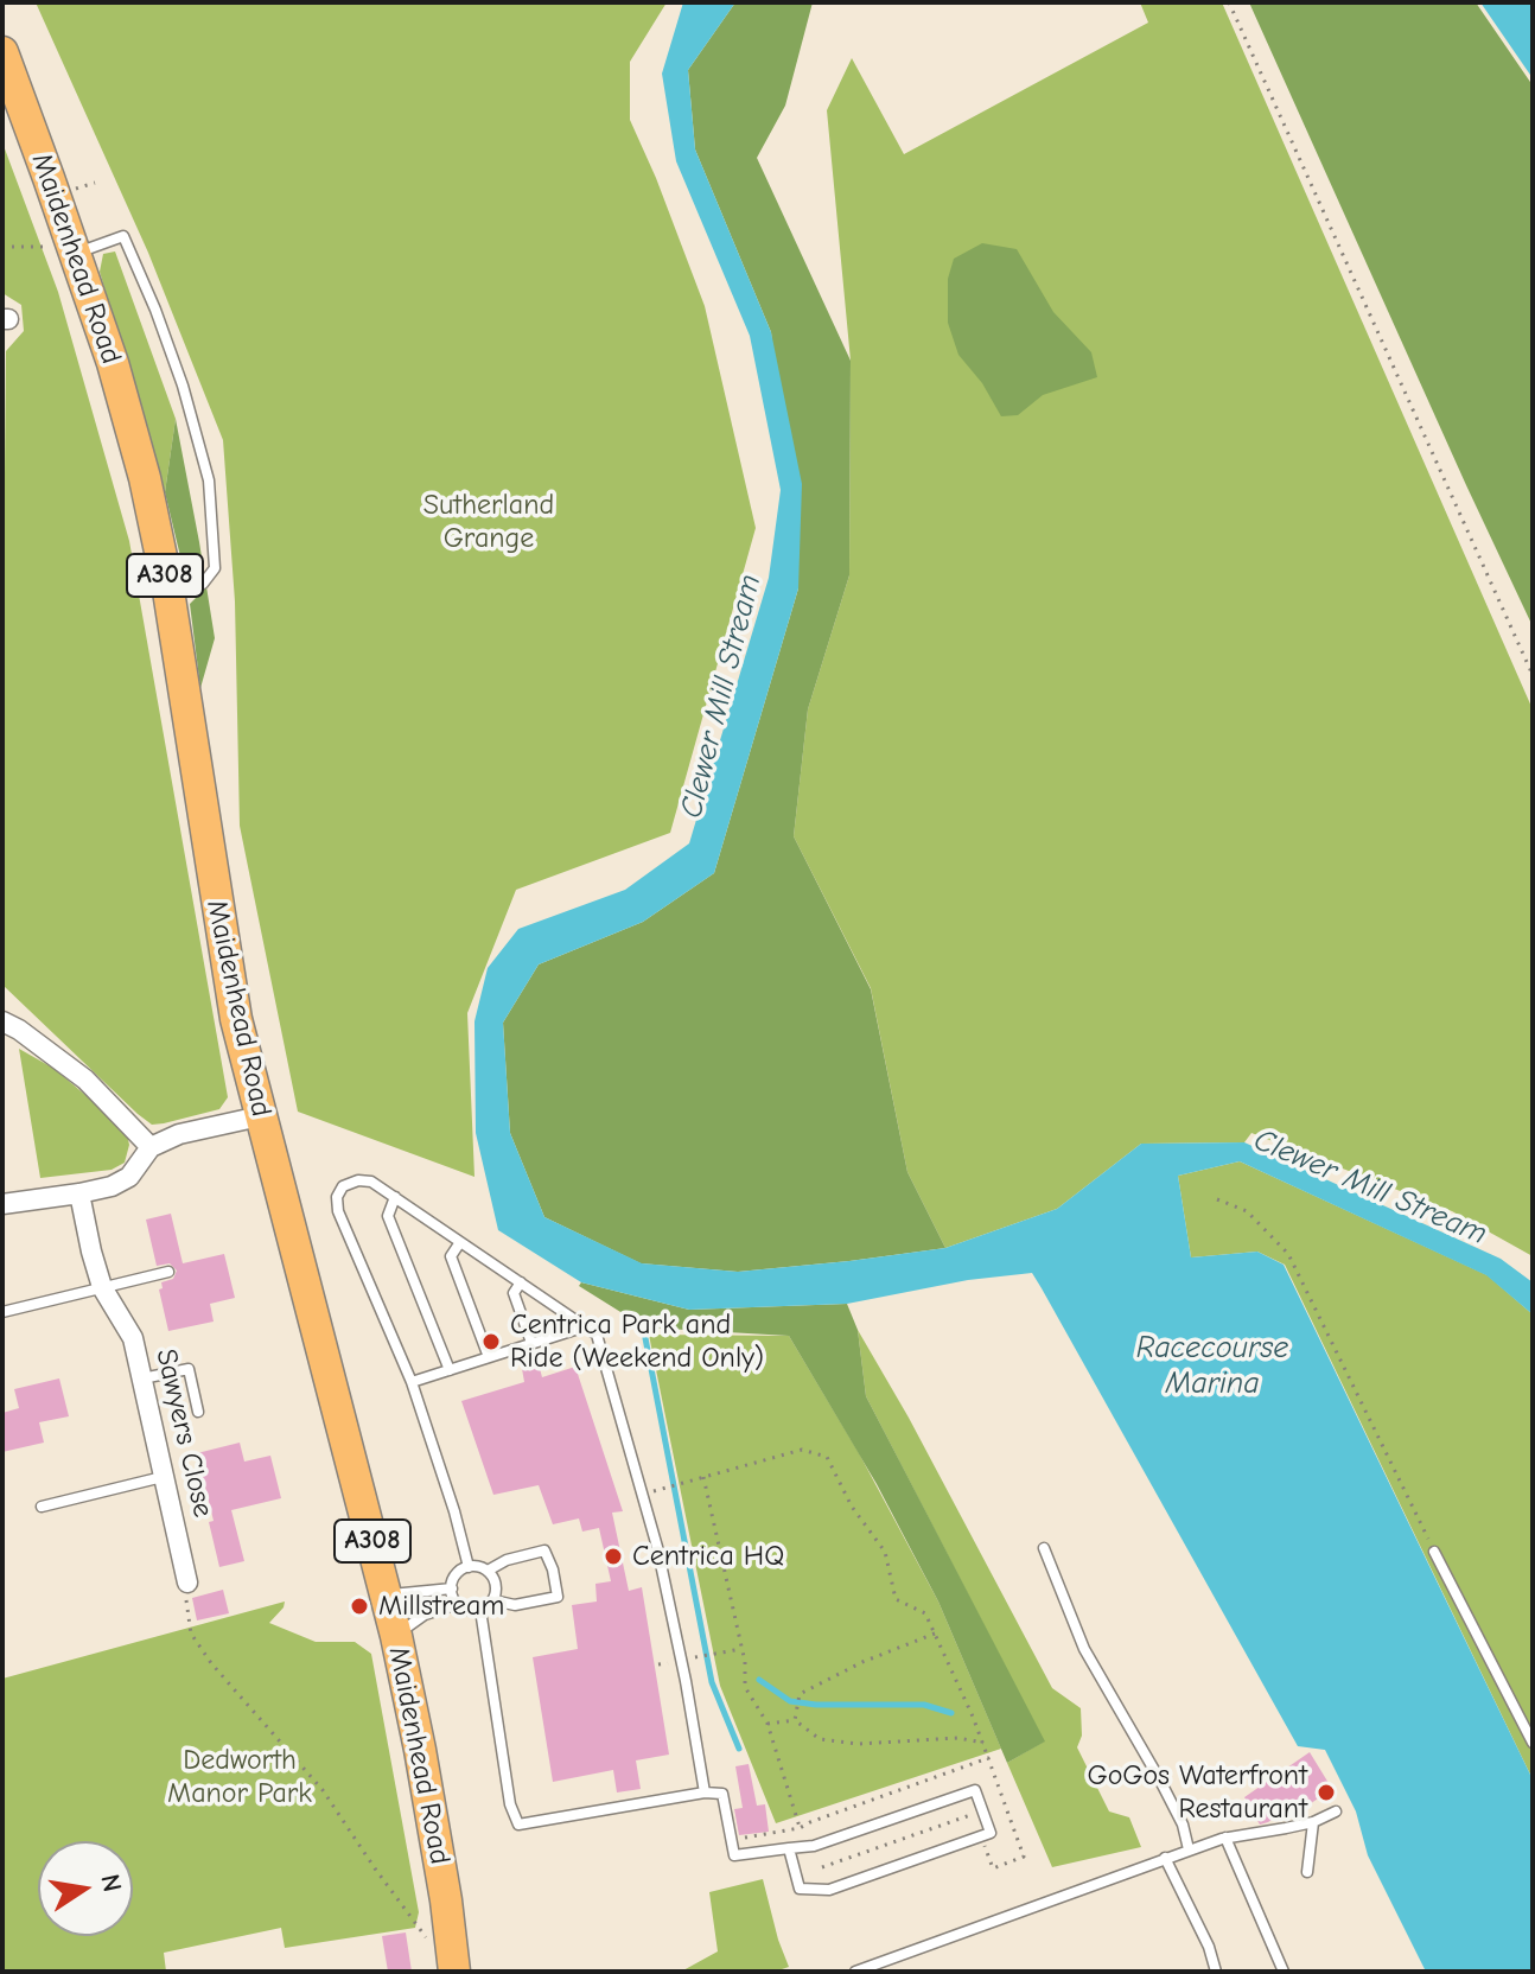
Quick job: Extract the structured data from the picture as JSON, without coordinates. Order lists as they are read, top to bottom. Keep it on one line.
{"streets":{"main road":["Maidenhead Road","A308"],"street":["Sawyers Close"]},"water":["Clewer Mill Stream","Racecourse Marina"],"parks":["Sutherland Grange","Dedworth Manor Park"],"places":["Centrica Park and Ride (Weekend Only)","Centrica HQ","Millstream","GoGos Waterfront Restaurant"],"north":"right"}
